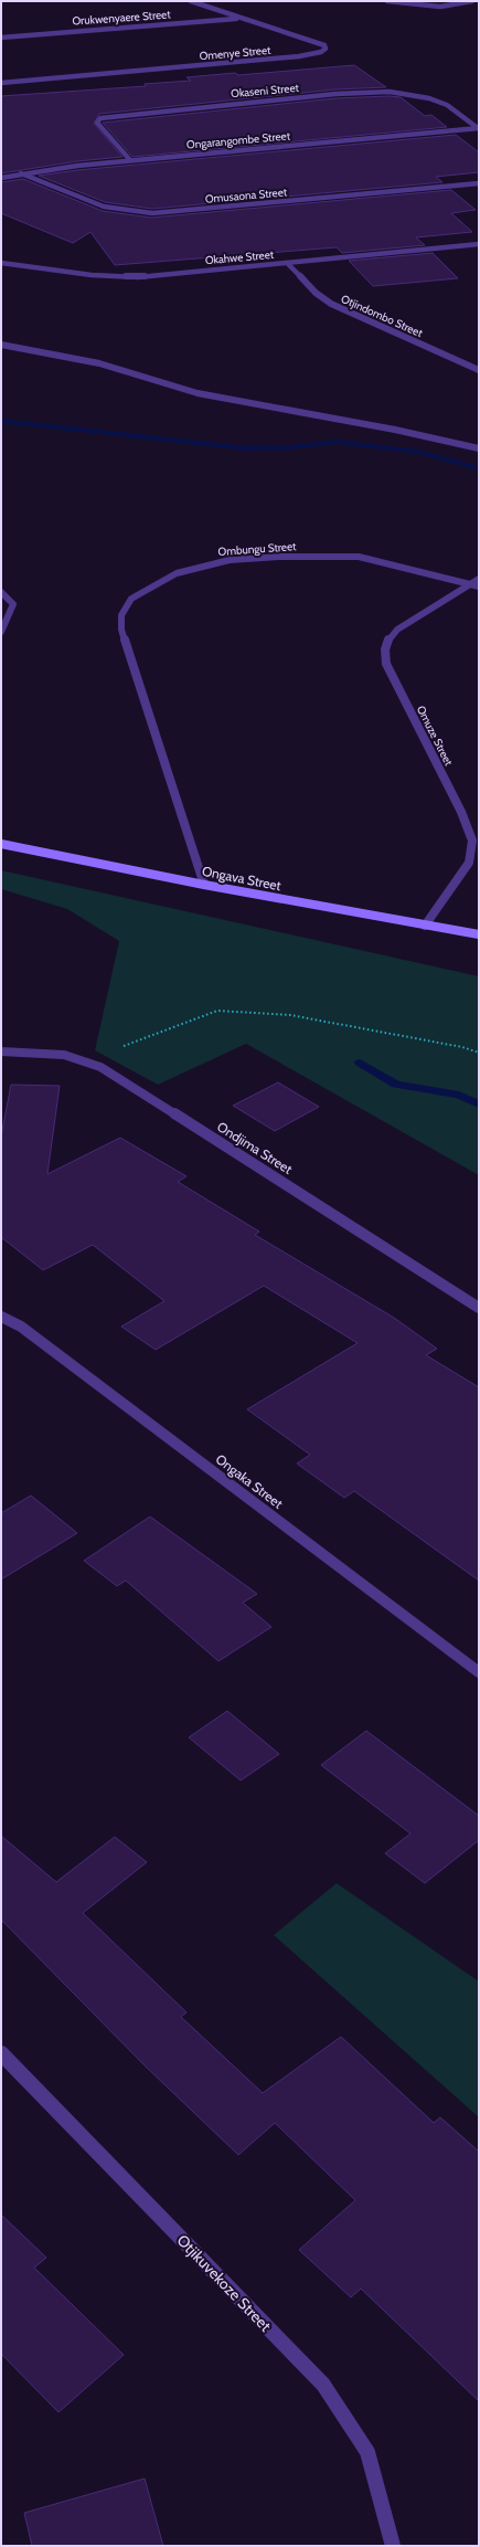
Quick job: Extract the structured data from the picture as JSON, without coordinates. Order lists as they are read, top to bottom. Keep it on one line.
{"streets":{"street":["Orukwenyaere Street","Omenye Street","Okaseni Street","Ongarangombe Street","Omusaona Street","Okahwe Street","Otjindombo Street","Ombungu Street","Omuze Street","Ongava Street","Ondjima Street","Ongaka Street","Otjikuvekoze Street"]},"crossings":[["Orukwenyaere Street","Omenye Street"],["Okaseni Street","Ongarangombe Street"],["Ongarangombe Street","Omusaona Street"],["Okahwe Street","Otjindombo Street"],["Ombungu Street","Omuze Street"],["Ombungu Street","Ongava Street"],["Omuze Street","Ongava Street"]]}
